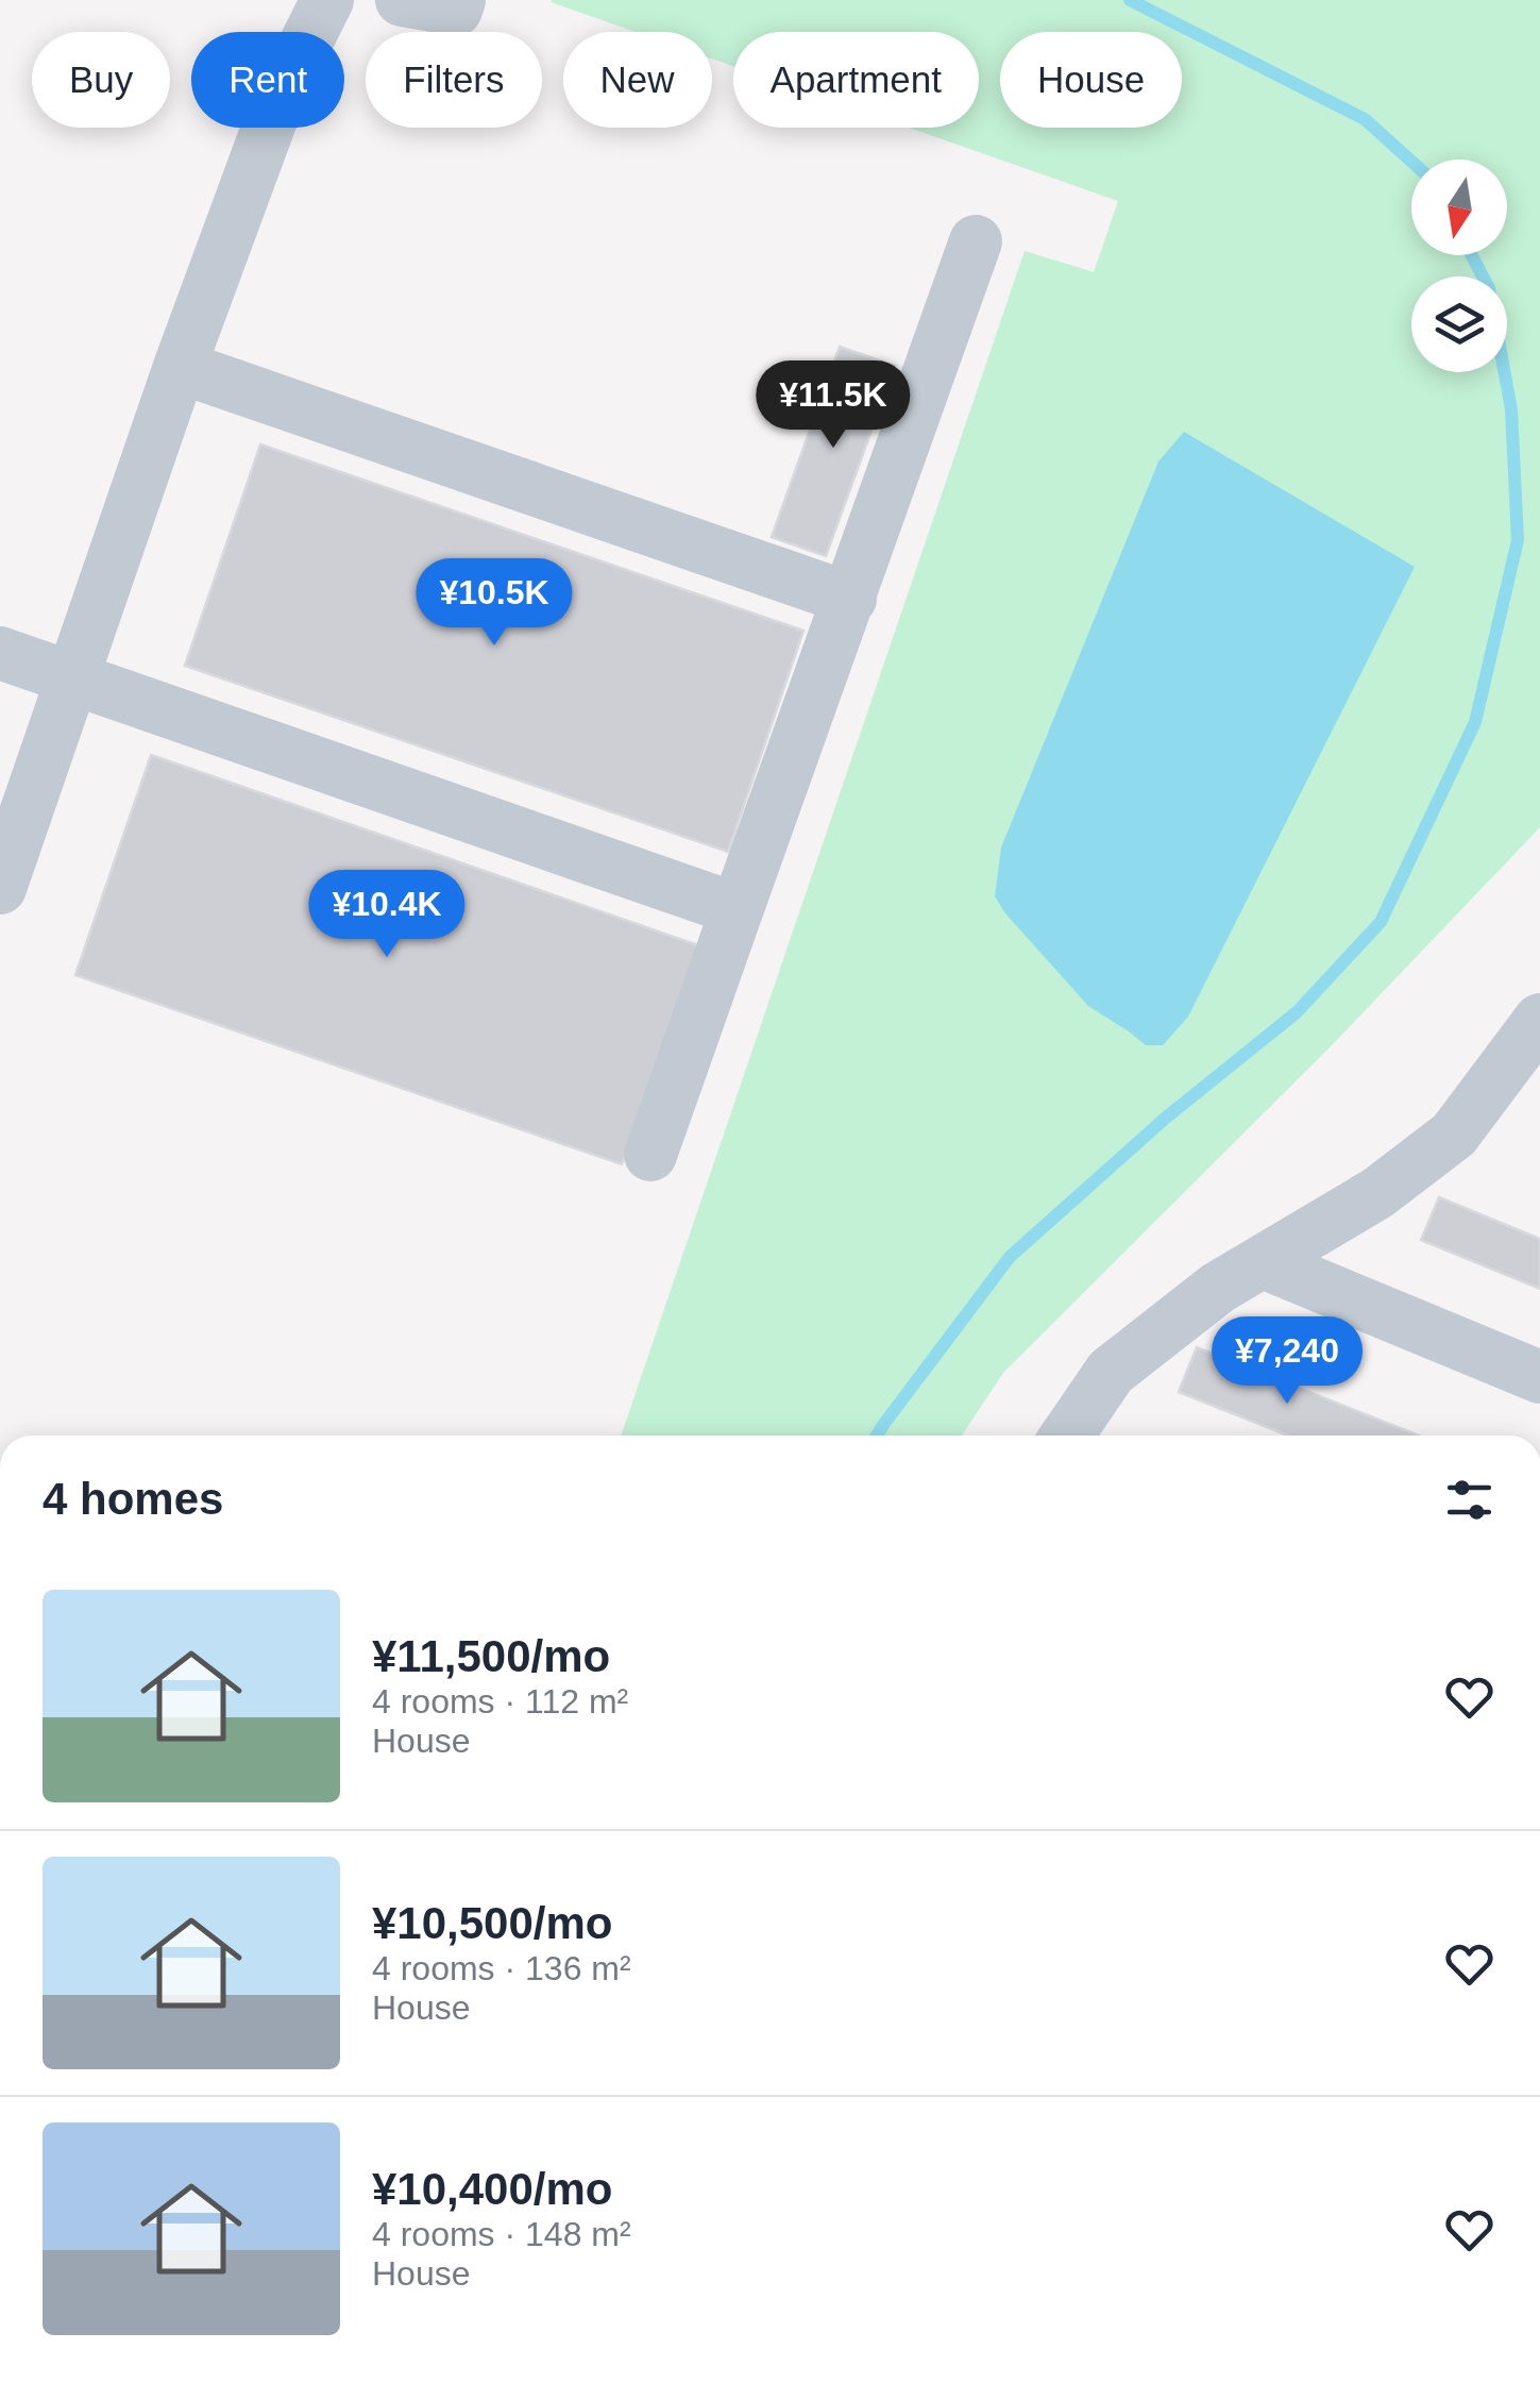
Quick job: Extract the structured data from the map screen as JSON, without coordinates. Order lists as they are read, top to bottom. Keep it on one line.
{"north":"bottom","page":{"chip":["Buy","Rent","Filters","New","Apartment","House"],"price":["¥11.5K","¥10.5K","¥10.4K","¥7,240"],"heading":"4 homes","list":[{"name":"¥11,500/mo","note":"4 rooms · 112 m² · House"},{"name":"¥10,500/mo","note":"4 rooms · 136 m² · House"},{"name":"¥10,400/mo","note":"4 rooms · 148 m² · House"}]}}
